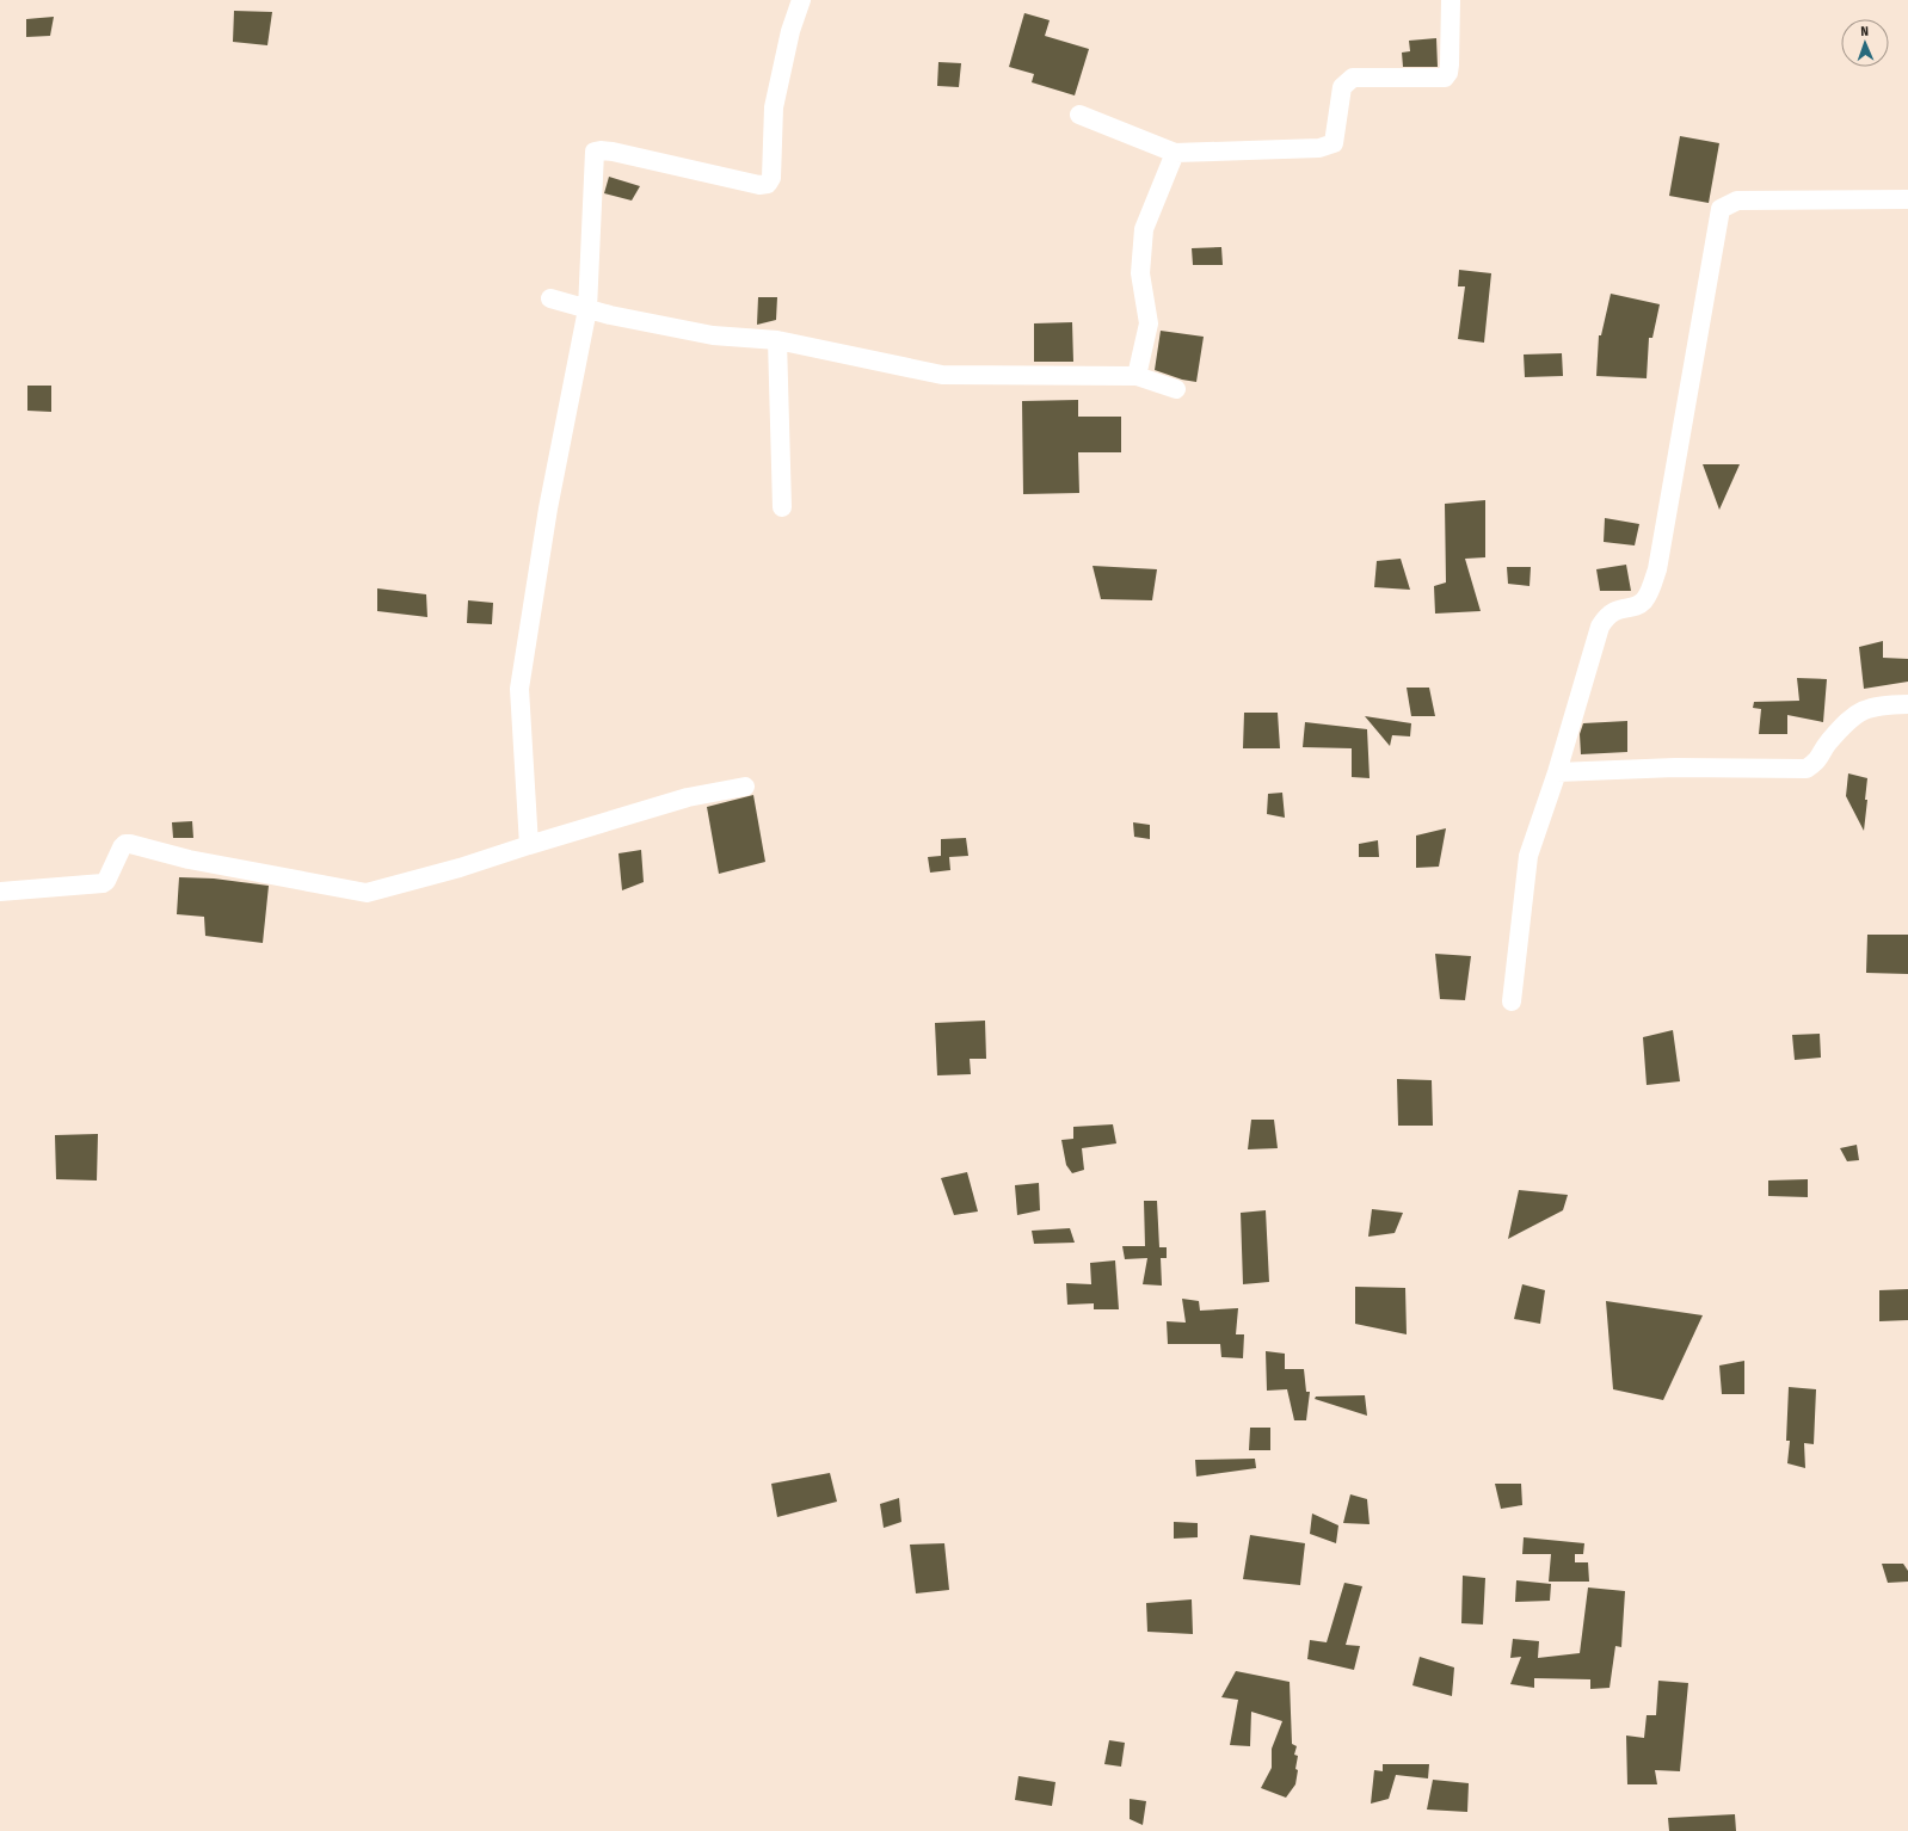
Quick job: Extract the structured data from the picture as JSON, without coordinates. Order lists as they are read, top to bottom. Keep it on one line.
{"north":"top"}
